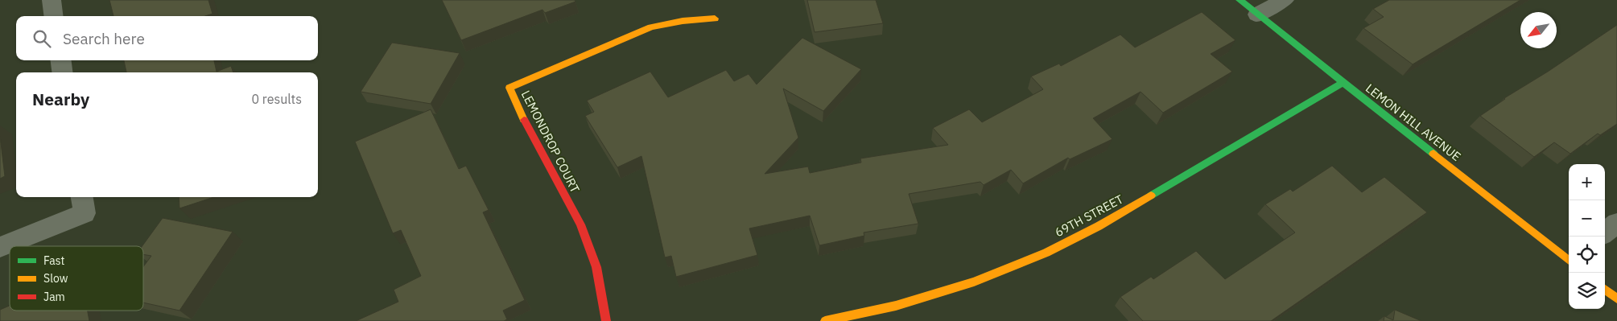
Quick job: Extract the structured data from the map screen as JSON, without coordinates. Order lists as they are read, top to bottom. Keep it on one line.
{"streets":{"street":["LEMON HILL AVENUE","LEMONDROP COURT","69TH STREET"]},"crossings":[["LEMON HILL AVENUE","69TH STREET"]],"legend":["Fast","Slow","Jam"],"north":"bottom left","page":{"search":"Search here","heading":["Nearby","0 results"],"map_buttons":["+","−"]}}
